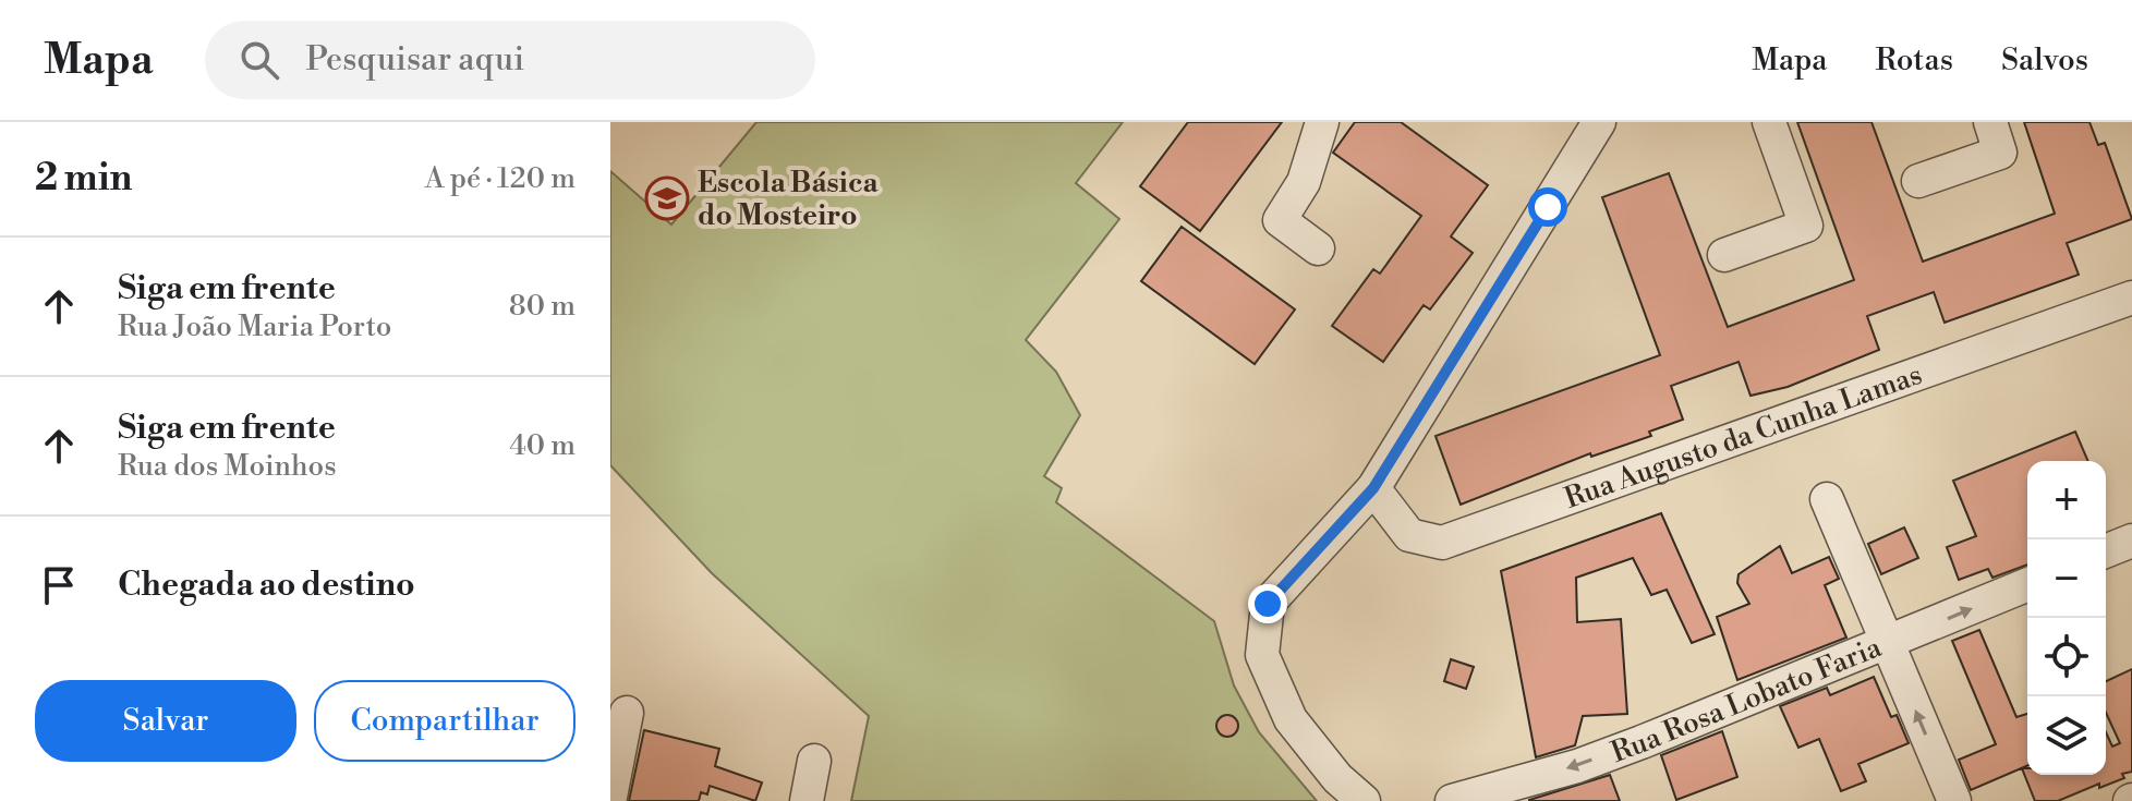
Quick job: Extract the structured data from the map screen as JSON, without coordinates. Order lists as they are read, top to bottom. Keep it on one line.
{"streets":{"street":["Rua Augusto da Cunha Lamas","Rua Rosa Lobato Faria"]},"places":{"school or university":["Escola Básica do Mosteiro"]},"page":{"header":"Mapa","search":"Pesquisar aqui","nav":["Mapa","Rotas","Salvos"],"heading":["2 min","A pé · 120 m"],"list":[["Siga em frente","Rua João Maria Porto","80 m"],["Siga em frente","Rua dos Moinhos","40 m"],"Chegada ao destino"],"map_buttons":["+","−"],"buttons":["Salvar","Compartilhar"]}}
